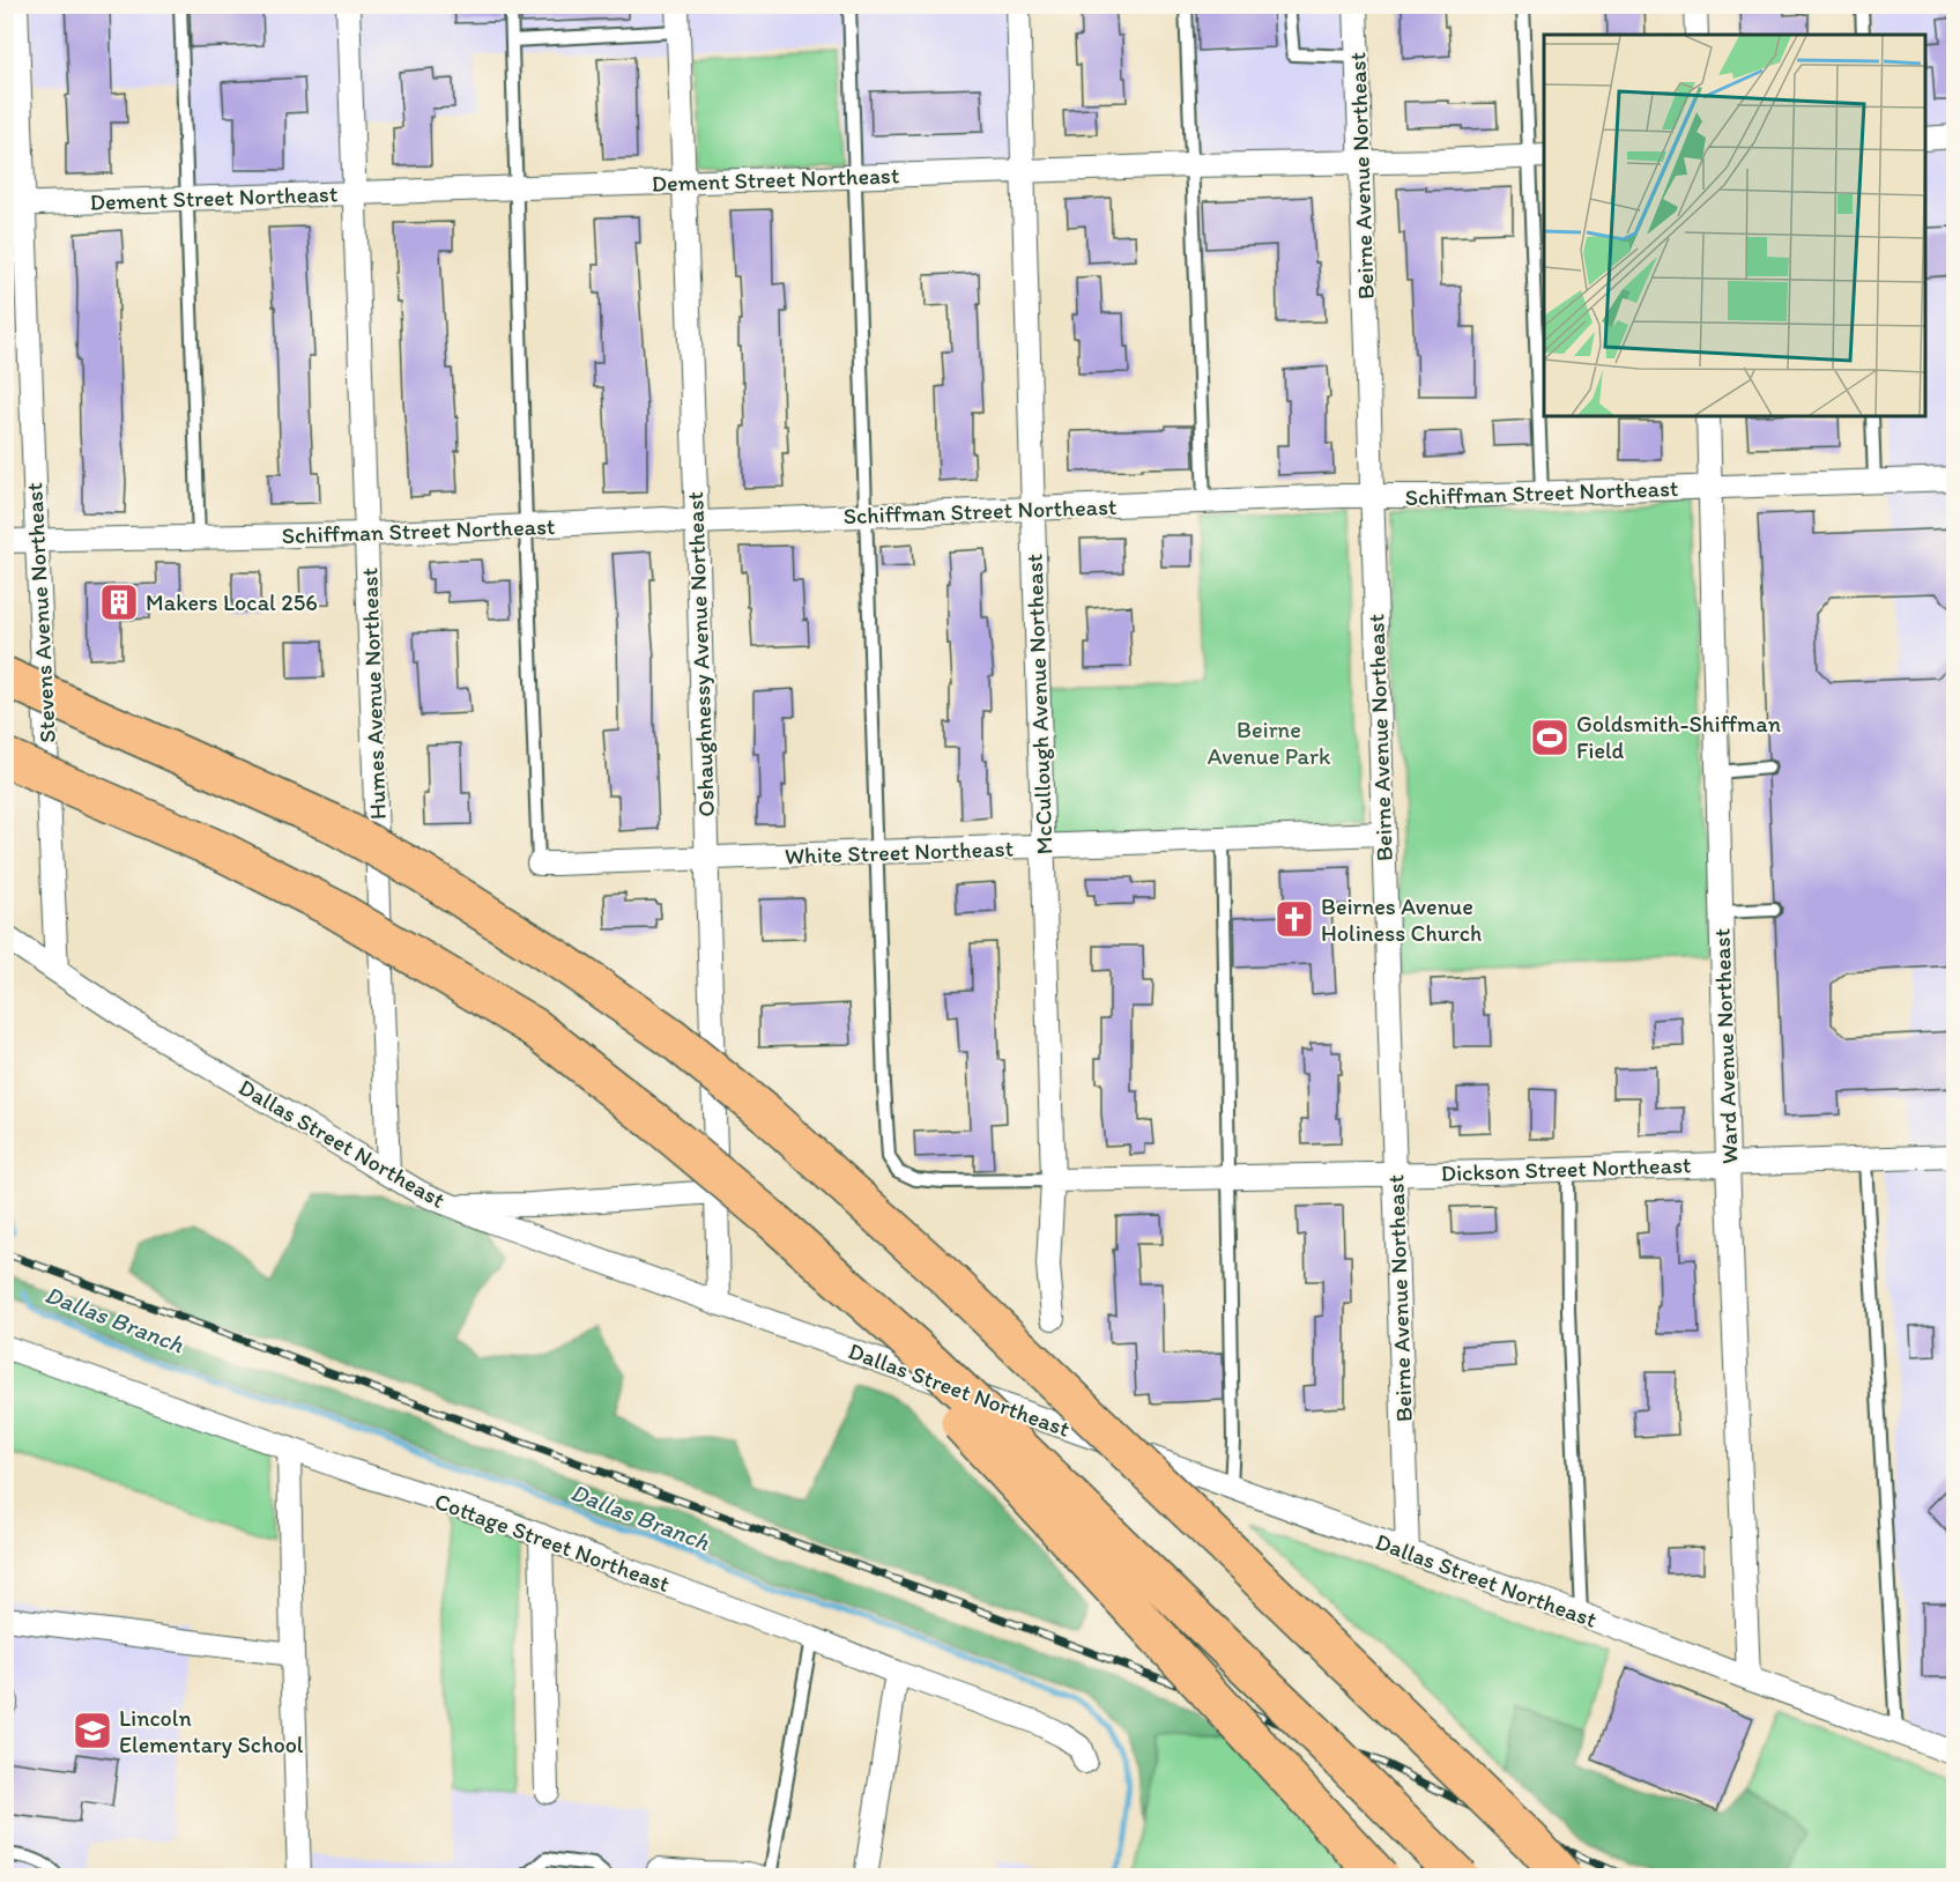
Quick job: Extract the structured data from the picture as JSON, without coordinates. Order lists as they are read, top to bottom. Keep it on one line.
{"streets":{"street":["Beirne Avenue Northeast","Dement Street Northeast","Schiffman Street Northeast","Stevens Avenue Northeast","Oshaughnessy Avenue Northeast","Humes Avenue Northeast","McCullough Avenue Northeast","White Street Northeast","Ward Avenue Northeast","Dallas Street Northeast","Dickson Street Northeast","Cottage Street Northeast"]},"crossings":[["Beirne Avenue Northeast","Dement Street Northeast"],["Beirne Avenue Northeast","Schiffman Street Northeast"],["Beirne Avenue Northeast","White Street Northeast"],["Beirne Avenue Northeast","Dallas Street Northeast"],["Beirne Avenue Northeast","Dickson Street Northeast"],["Dement Street Northeast","Stevens Avenue Northeast"],["Dement Street Northeast","Oshaughnessy Avenue Northeast"],["Dement Street Northeast","Humes Avenue Northeast"],["Dement Street Northeast","McCullough Avenue Northeast"],["Schiffman Street Northeast","Stevens Avenue Northeast"],["Schiffman Street Northeast","Oshaughnessy Avenue Northeast"],["Schiffman Street Northeast","Humes Avenue Northeast"],["Schiffman Street Northeast","McCullough Avenue Northeast"],["Schiffman Street Northeast","Ward Avenue Northeast"],["Stevens Avenue Northeast","Dallas Street Northeast"],["Oshaughnessy Avenue Northeast","White Street Northeast"],["Oshaughnessy Avenue Northeast","Dallas Street Northeast"],["Humes Avenue Northeast","Dallas Street Northeast"],["McCullough Avenue Northeast","White Street Northeast"],["McCullough Avenue Northeast","Dickson Street Northeast"],["Ward Avenue Northeast","Dallas Street Northeast"],["Ward Avenue Northeast","Dickson Street Northeast"]],"water":["Dallas Branch"],"parks":["Beirne Avenue Park"],"places":{"building":["Makers Local 256"],"sports":["Goldsmith-Shiffman Field"],"church":["Beirnes Avenue Holiness Church"],"school or university":["Lincoln Elementary School"]}}
